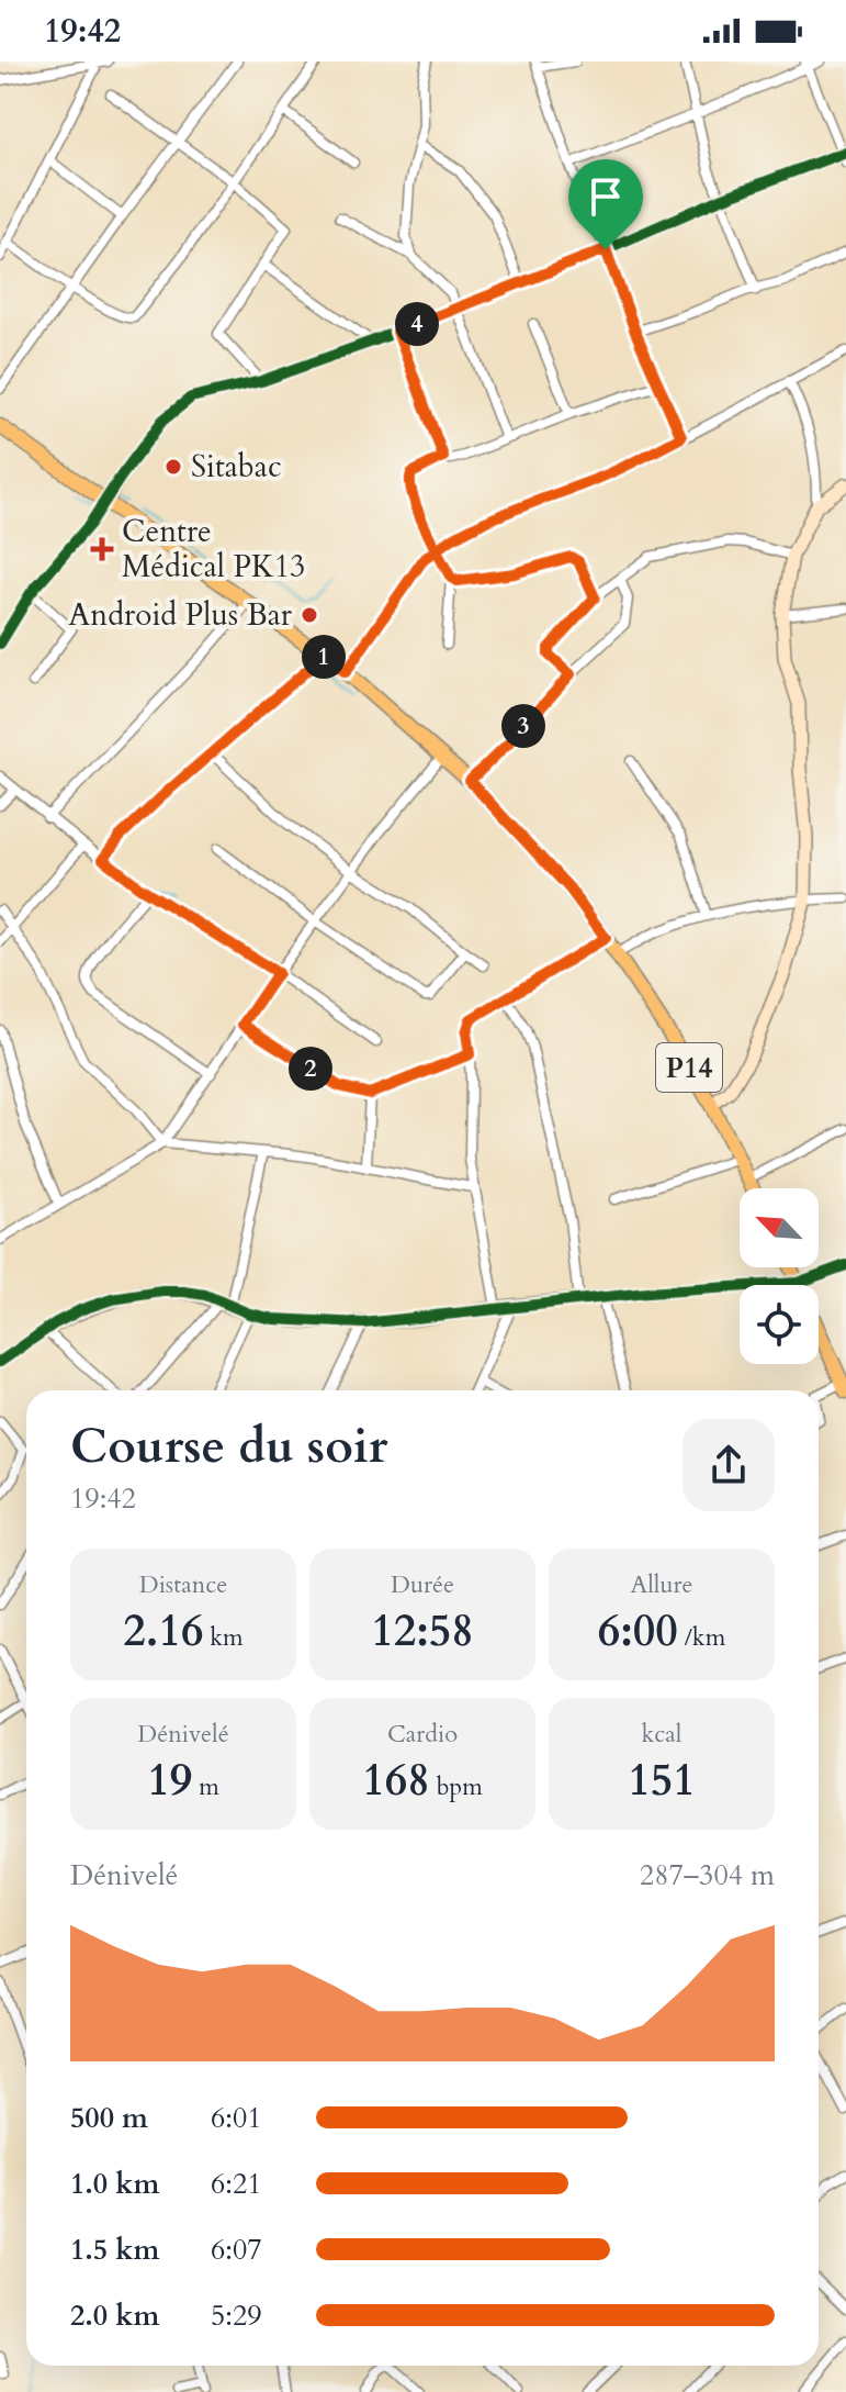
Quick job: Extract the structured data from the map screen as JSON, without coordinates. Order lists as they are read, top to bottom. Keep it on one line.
{"streets":{"main road":["P14"]},"places":{"other":["Sitabac","Android Plus Bar"],"health":["Centre Médical PK13"]},"north":"top left","page":{"status":"19:42","pins":["4","1","3","2"],"heading":["Course du soir","19:42"],"stats":[["Distance","2.16 km"],["Durée","12:58"],["Allure","6:00 /km"],["Dénivelé","19 m"],["Cardio","168 bpm"],["kcal","151"]],"chart":["Dénivelé","287–304 m"],"list":[{"name":"500 m","note":"6:01"},{"name":"1.0 km","note":"6:21"},{"name":"1.5 km","note":"6:07"},{"name":"2.0 km","note":"5:29"}]}}
